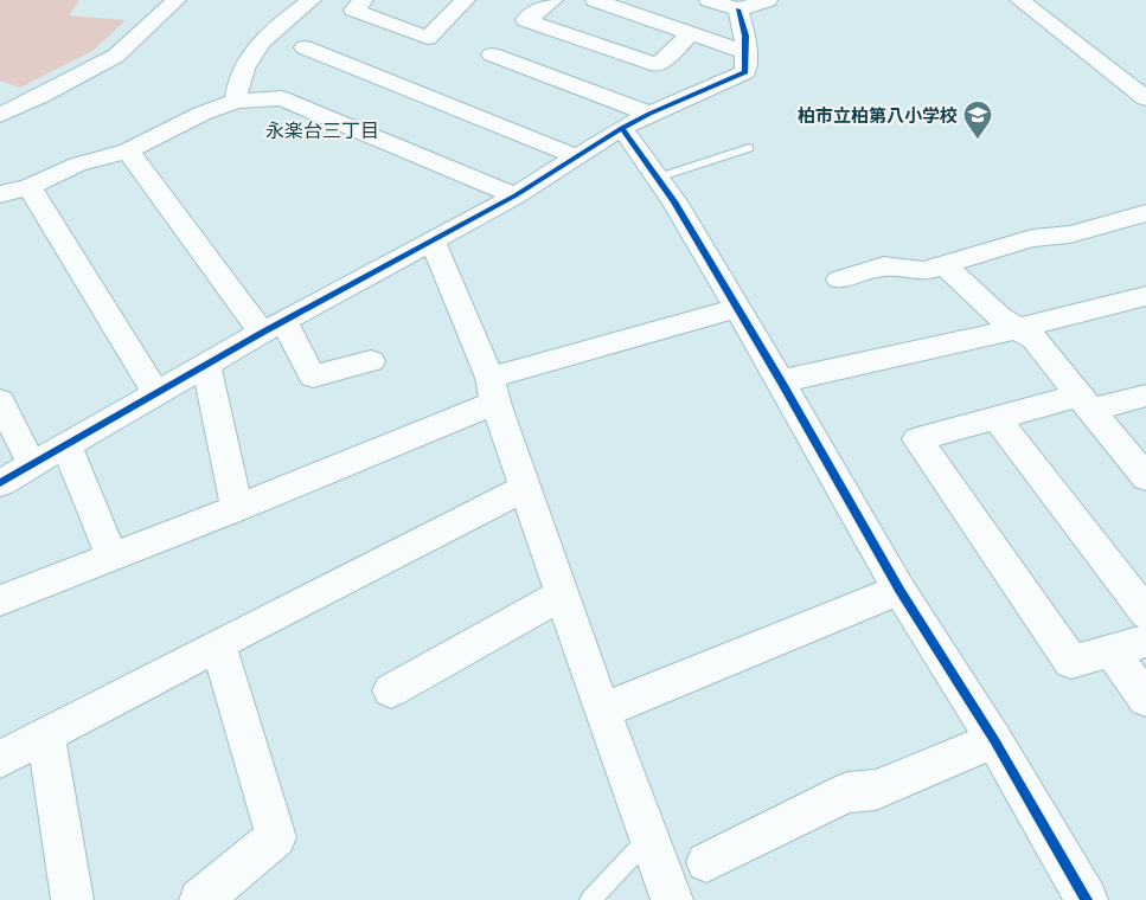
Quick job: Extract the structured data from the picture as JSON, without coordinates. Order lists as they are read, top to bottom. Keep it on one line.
{"districts":["永楽台三丁目"],"places":{"school or university":["柏市立柏第八小学校"]}}
